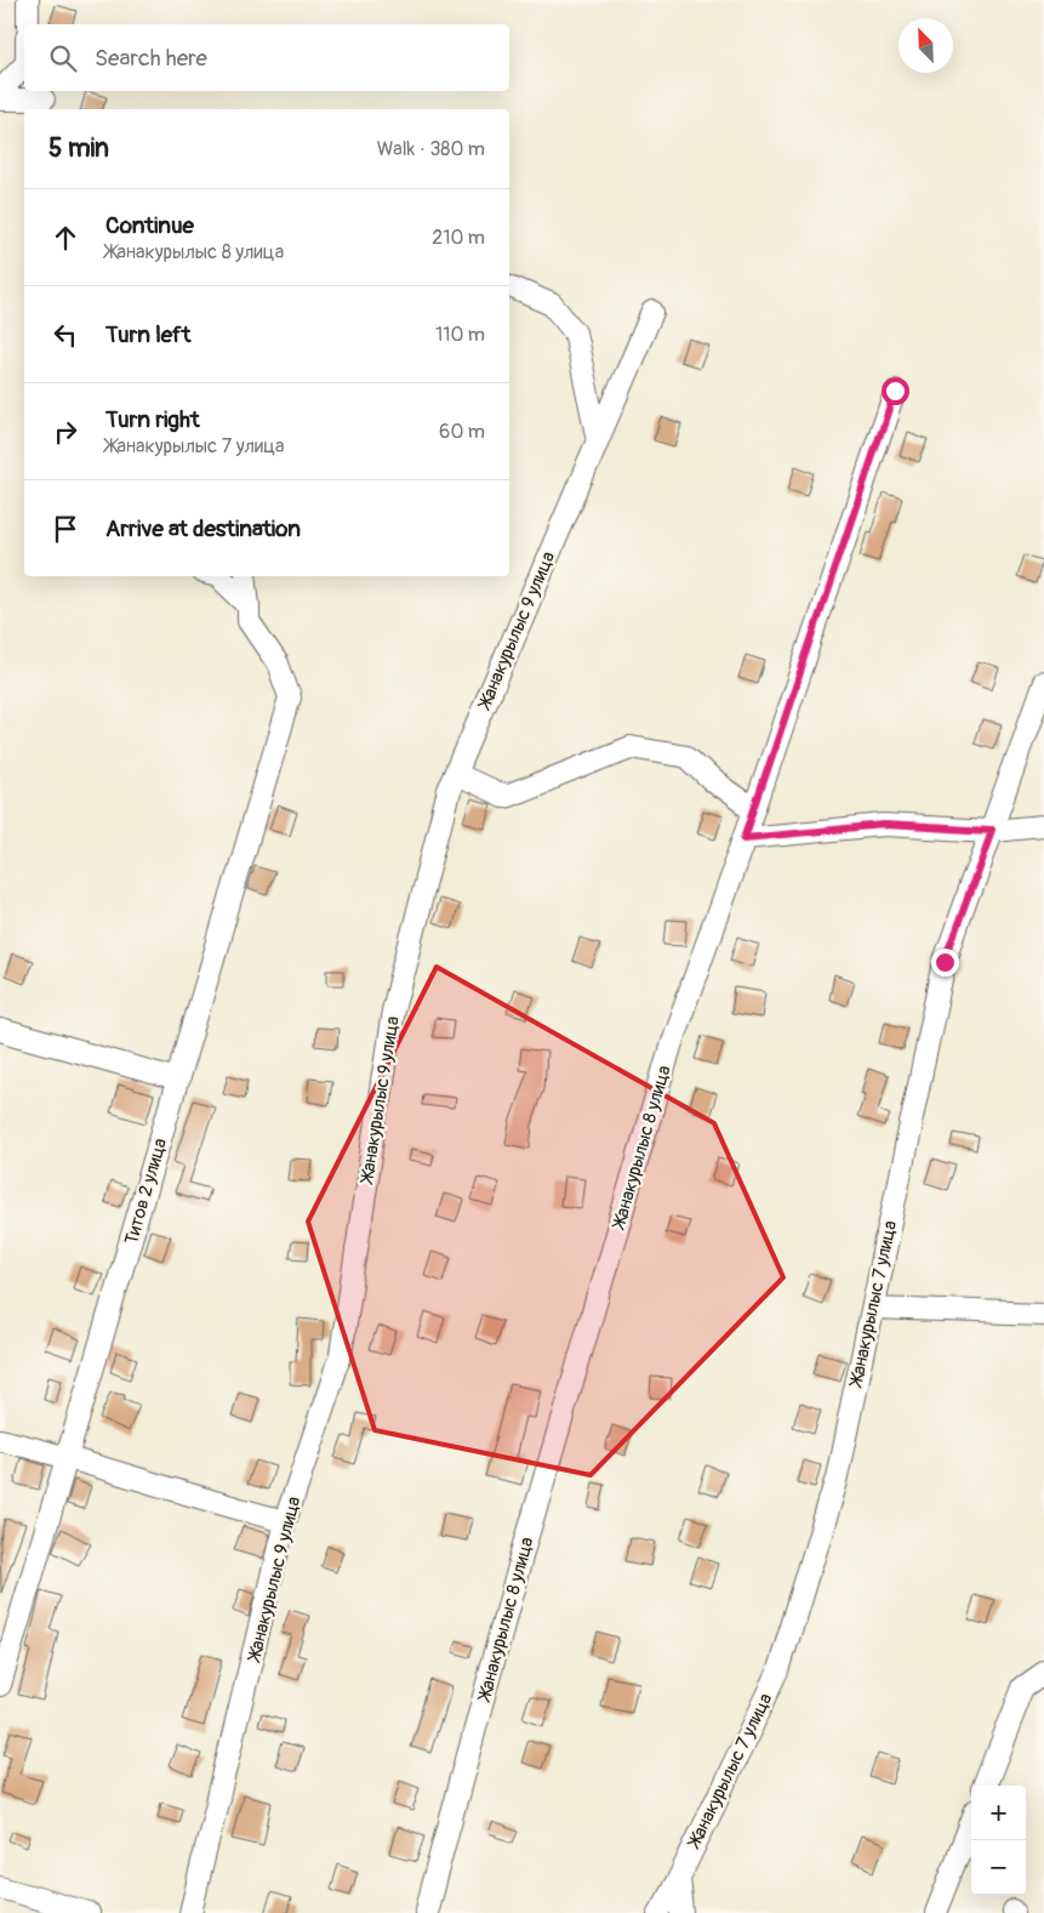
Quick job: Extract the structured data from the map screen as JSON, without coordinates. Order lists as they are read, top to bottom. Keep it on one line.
{"streets":{"street":["Жанакурылыс 9 улица","Жанакурылыс 8 улица","Титов 2 улица","Жанакурылыс 7 улица"]},"north":"top left","page":{"search":"Search here","heading":["5 min","Walk · 380 m"],"list":[["Continue","Жанакурылыс 8 улица","210 m"],["Turn left","110 m"],["Turn right","Жанакурылыс 7 улица","60 m"],"Arrive at destination"],"map_buttons":["+","−"]}}
